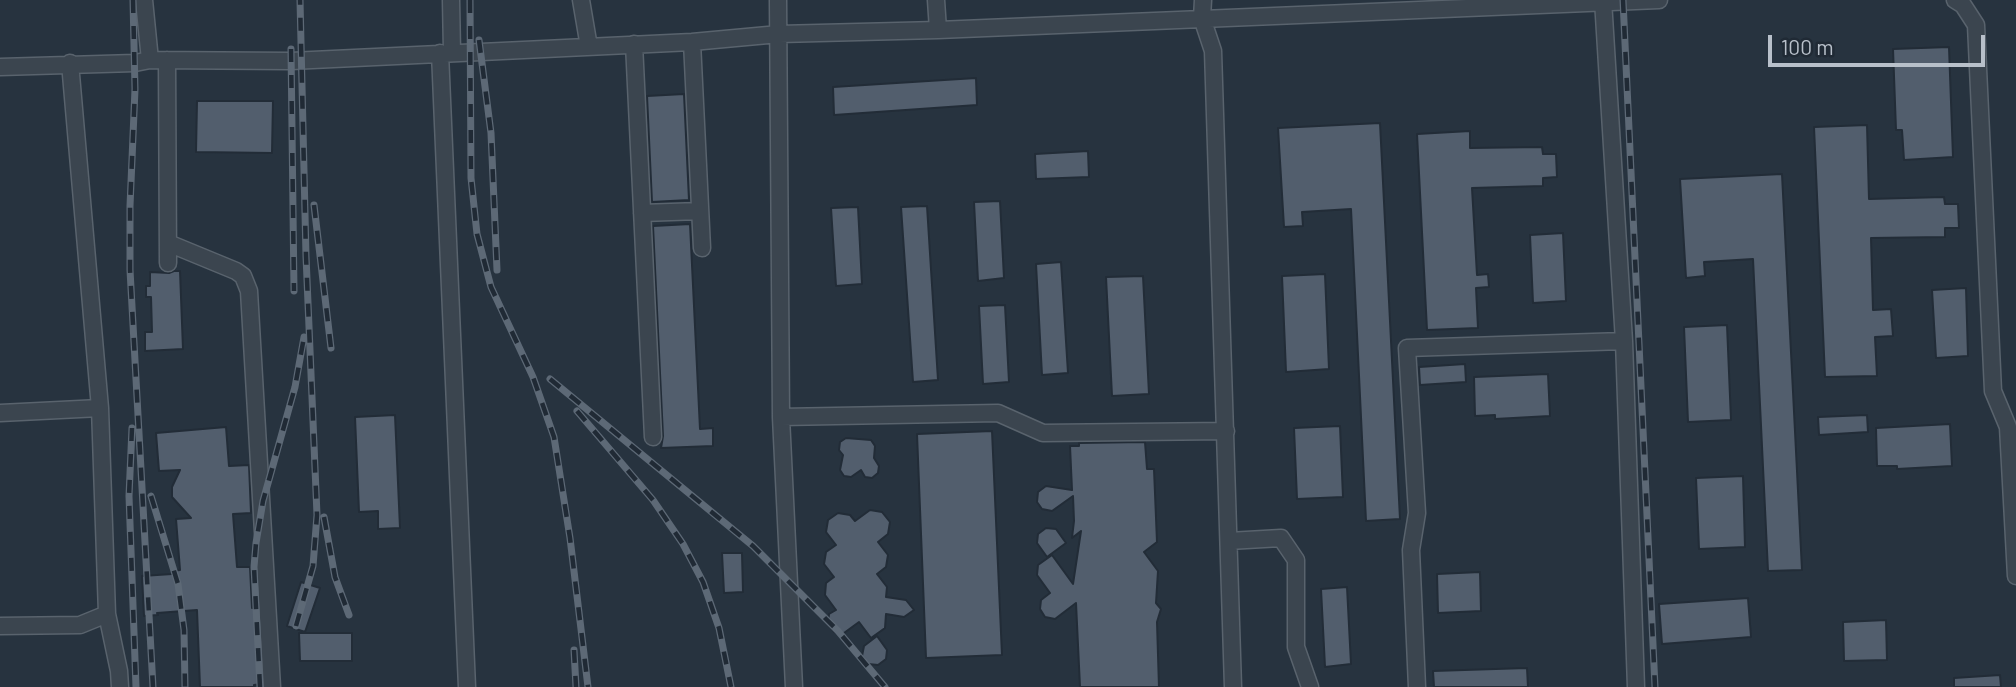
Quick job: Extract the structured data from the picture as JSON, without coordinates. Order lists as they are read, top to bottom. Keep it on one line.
{"scale_bar":"100 m"}
